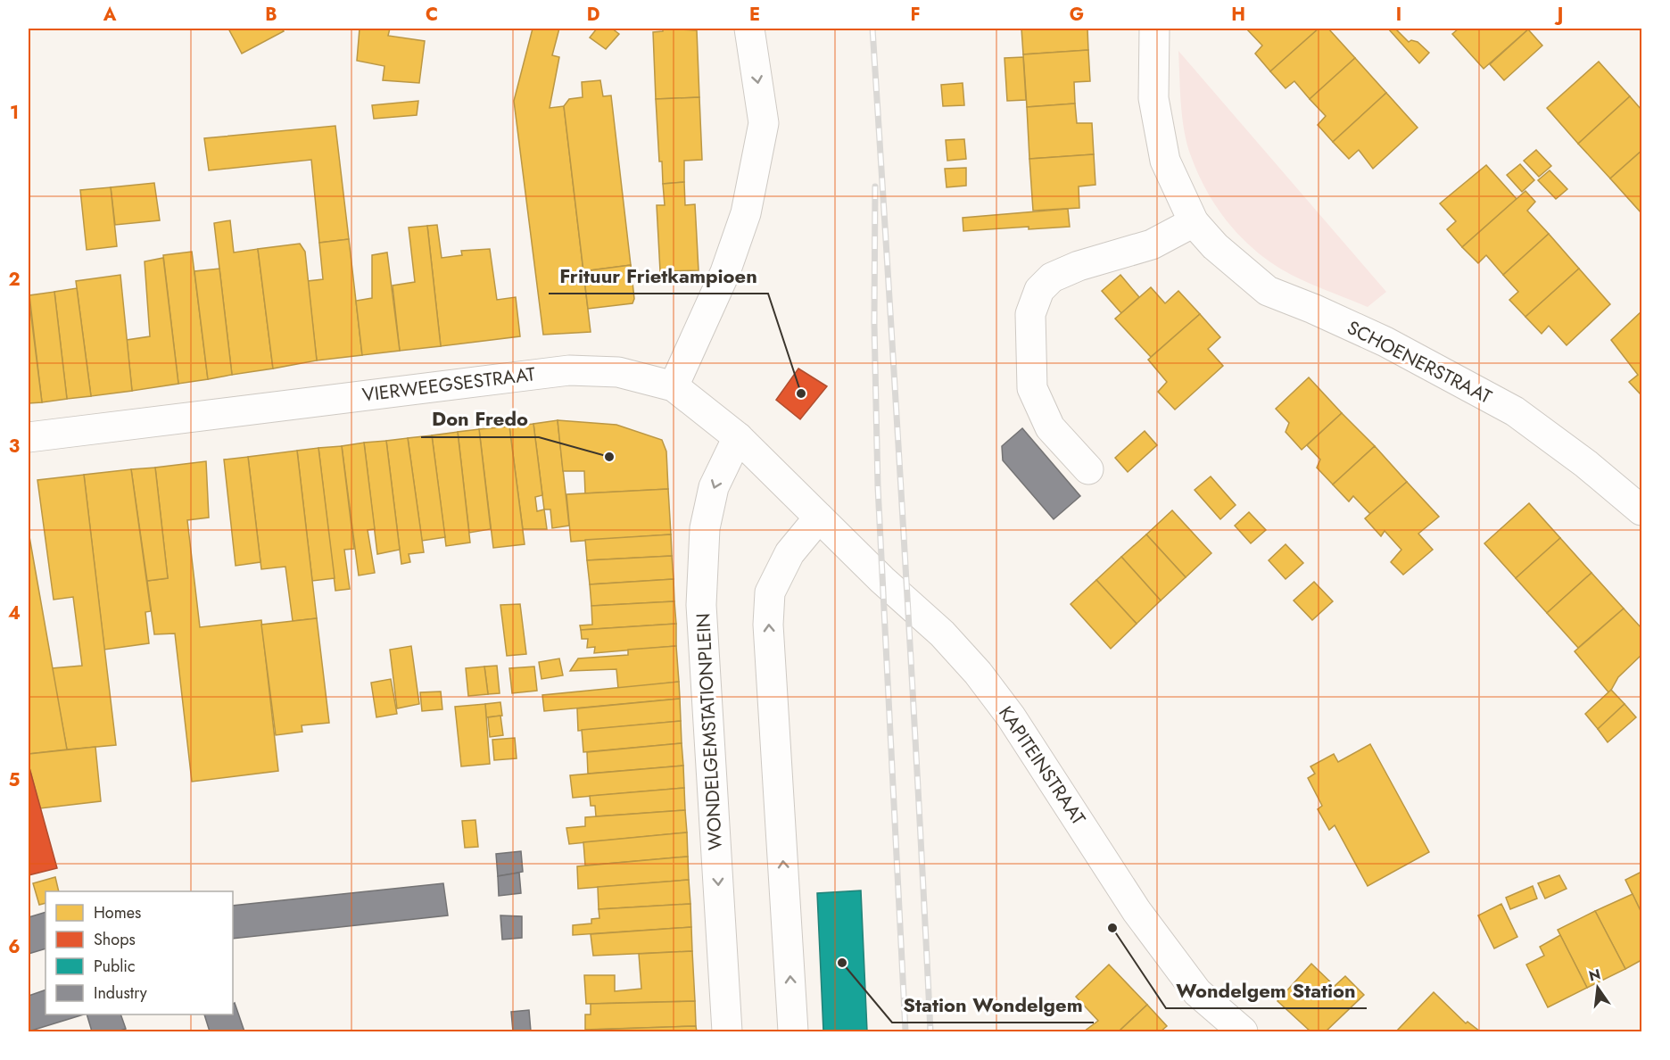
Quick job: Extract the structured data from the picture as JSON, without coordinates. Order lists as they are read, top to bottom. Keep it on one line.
{"streets":{"street":["SCHOENERSTRAAT","VIERWEEGSESTRAAT","WONDELGEMSTATIONPLEIN","KAPITEINSTRAAT"]},"crossings":[["VIERWEEGSESTRAAT","WONDELGEMSTATIONPLEIN"],["VIERWEEGSESTRAAT","KAPITEINSTRAAT"]],"places":["Frituur Frietkampioen","Don Fredo","Wondelgem Station","Station Wondelgem"],"legend":["Homes","Shops","Public","Industry"],"north":"top","grid":{"columns":["A","B","C","D","E","F","G","H","I","J"],"rows":["1","2","3","4","5","6"]}}
